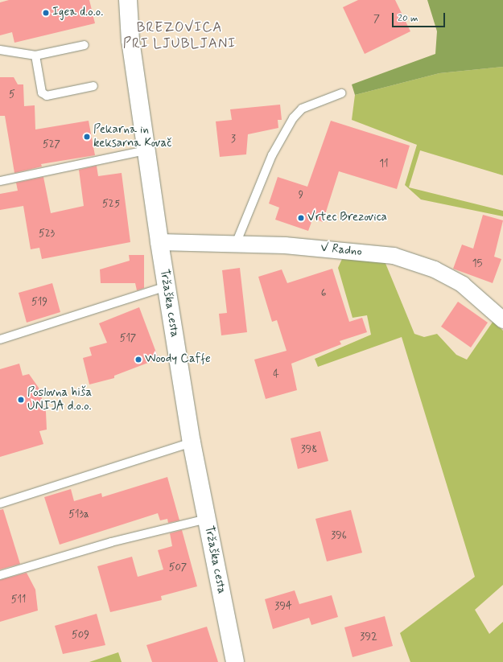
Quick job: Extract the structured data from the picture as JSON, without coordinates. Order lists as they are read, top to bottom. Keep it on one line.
{"streets":{"main road":["Tržaška cesta"],"street":["V Radno"]},"crossings":[["V Radno","Tržaška cesta"]],"districts":["BREZOVICA PRI LJUBLJANI"],"places":["Igea d.o.o.","Pekarna in keksarna Kovač","Vrtec Brezovica","Woody Caffe","Poslovna hiša UNIJA d.o.o."],"house_numbers":["7","5","3","527","11","9","525","523","15","6","519","517","4","398","513a","396","507","511","394","509","392"],"scale_bar":"20 m"}
